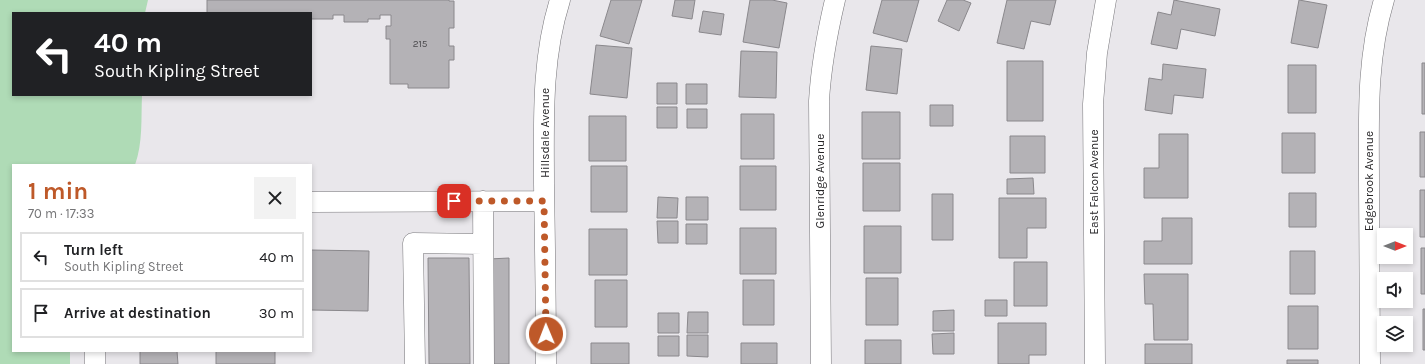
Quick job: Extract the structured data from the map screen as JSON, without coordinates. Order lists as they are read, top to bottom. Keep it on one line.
{"streets":{"street":["Hillsdale Avenue","Glenridge Avenue","Edgebrook Avenue","East Falcon Avenue"]},"house_numbers":["215"],"north":"right","page":{"turn":["40 m","South Kipling Street"],"heading":["1 min","70 m · 17:33"],"list":[{"name":"Turn left","note":"South Kipling Street","value":"40 m"},{"name":"Arrive at destination","value":"30 m"}]}}
